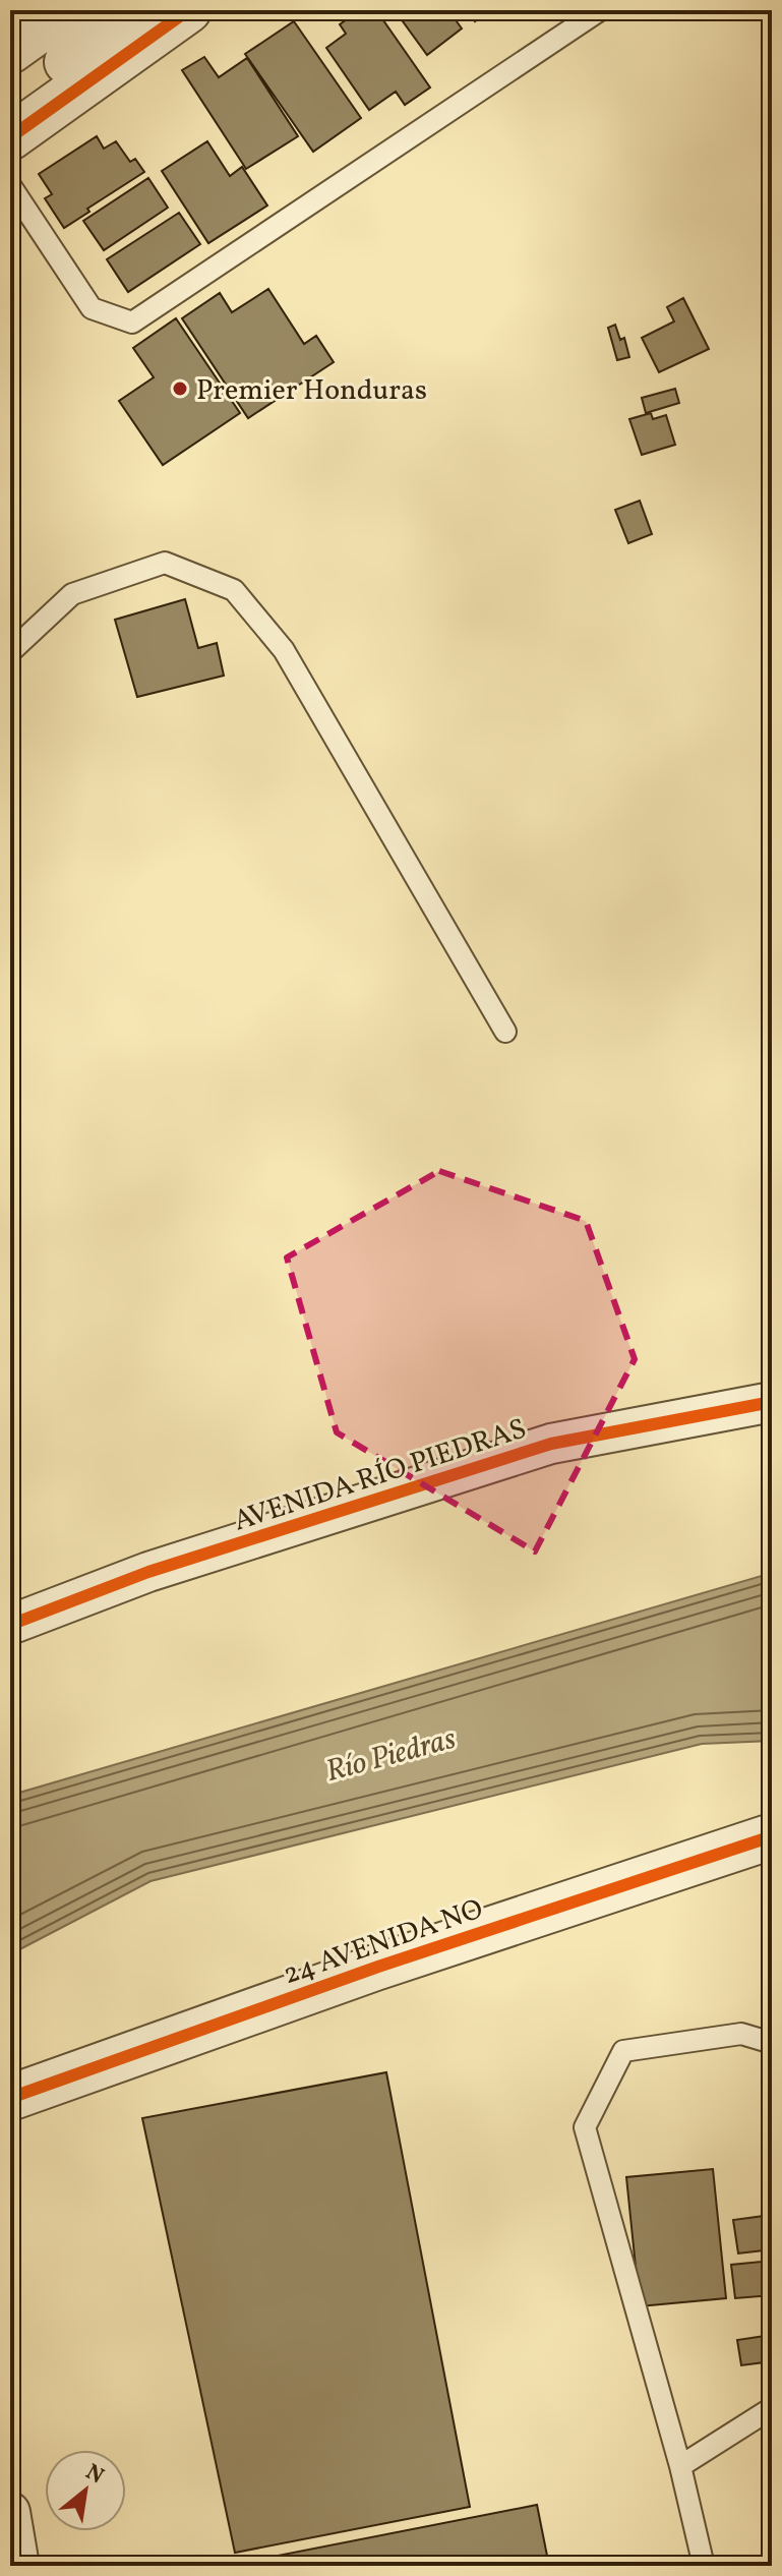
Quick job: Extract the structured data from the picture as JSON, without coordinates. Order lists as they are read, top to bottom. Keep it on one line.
{"streets":{"street":["AVENIDA RÍO PIEDRAS","24 AVENIDA NO"]},"water":["Río Piedras"],"places":["Premier Honduras"],"north":"top right"}
